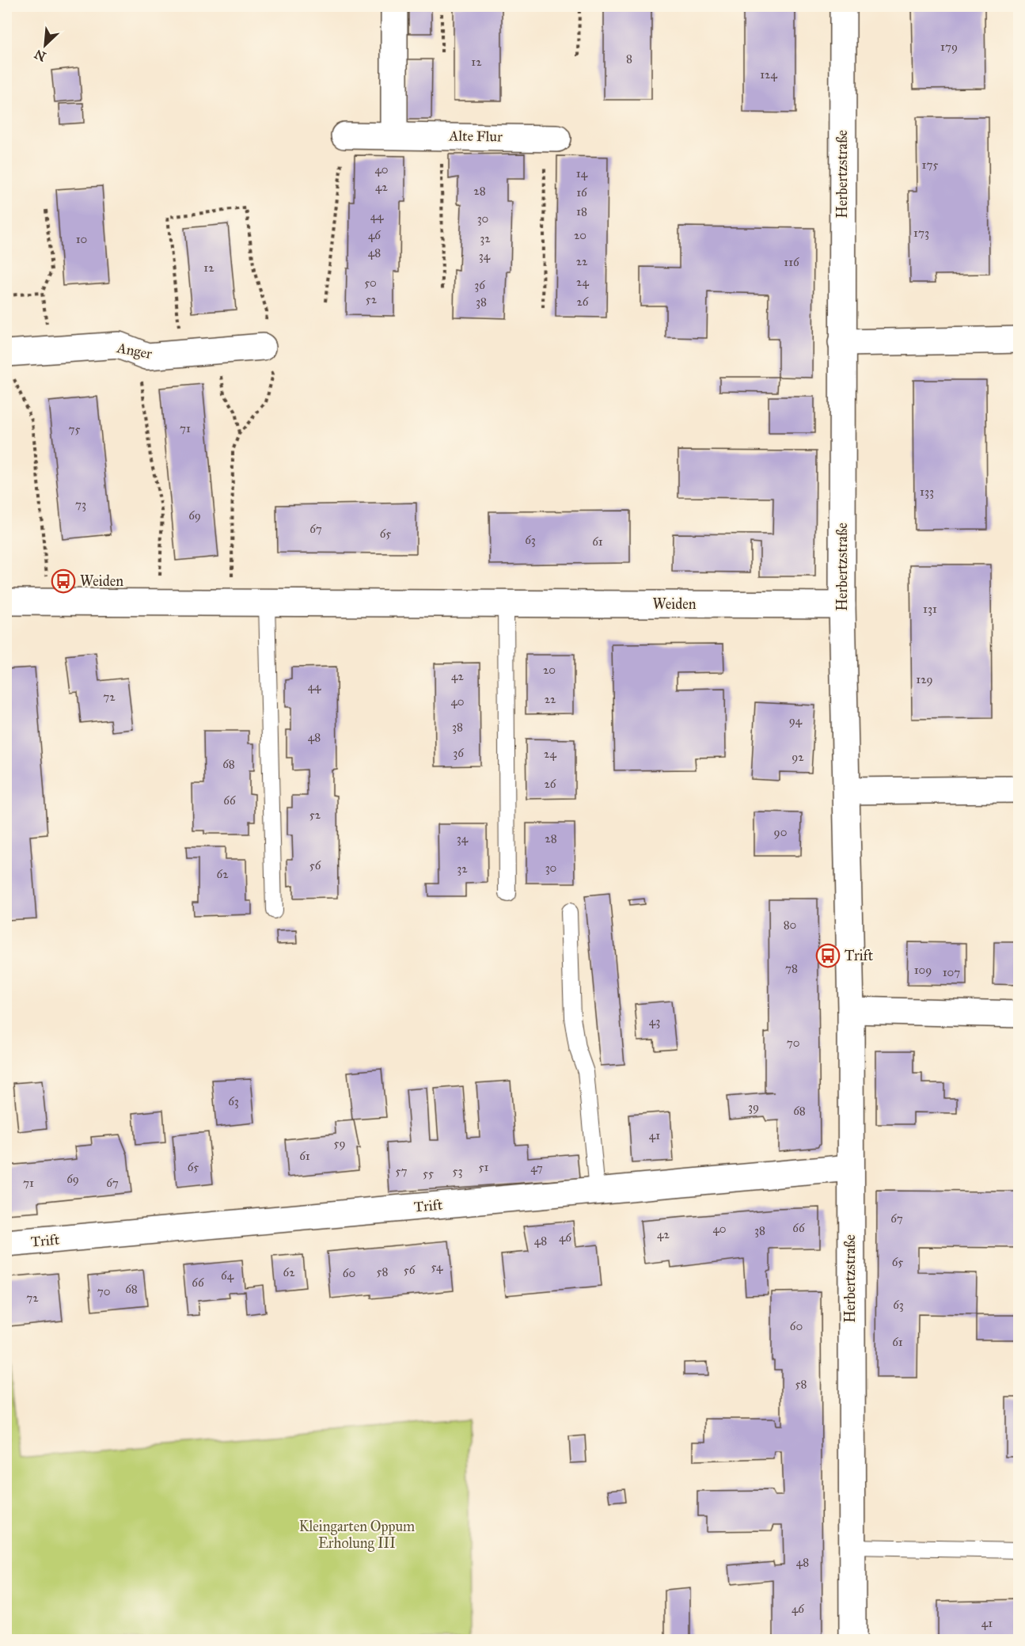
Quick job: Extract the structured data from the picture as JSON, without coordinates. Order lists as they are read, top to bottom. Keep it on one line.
{"streets":{"street":["Alte Flur","Herbertzstraße","Anger","Weiden","Trift"]},"crossings":[["Herbertzstraße","Weiden"],["Herbertzstraße","Trift"]],"parks":["Kleingarten Oppum Erholung III"],"places":{"bus stop":["Weiden","Trift"]},"house_numbers":["179","8","12","124","175","40","14","42","28","16","18","44","30","173","46","20","32","10","48","34","22","116","12","24","50","36","52","38","26","71","75","133","73","69","67","65","63","61","131","20","42","129","44","72","22","40","94","38","48","36","24","92","68","26","66","52","90","34","28","56","30","32","62","80","78","109","107","43","70","63","39","68","41","59","61","65","51","47","57","53","55","69","71","67","67","66","40","38","42","46","48","65","54","56","58","62","60","64","66","68","70","72","63","60","61","58","48","46","41"],"north":"bottom left"}
